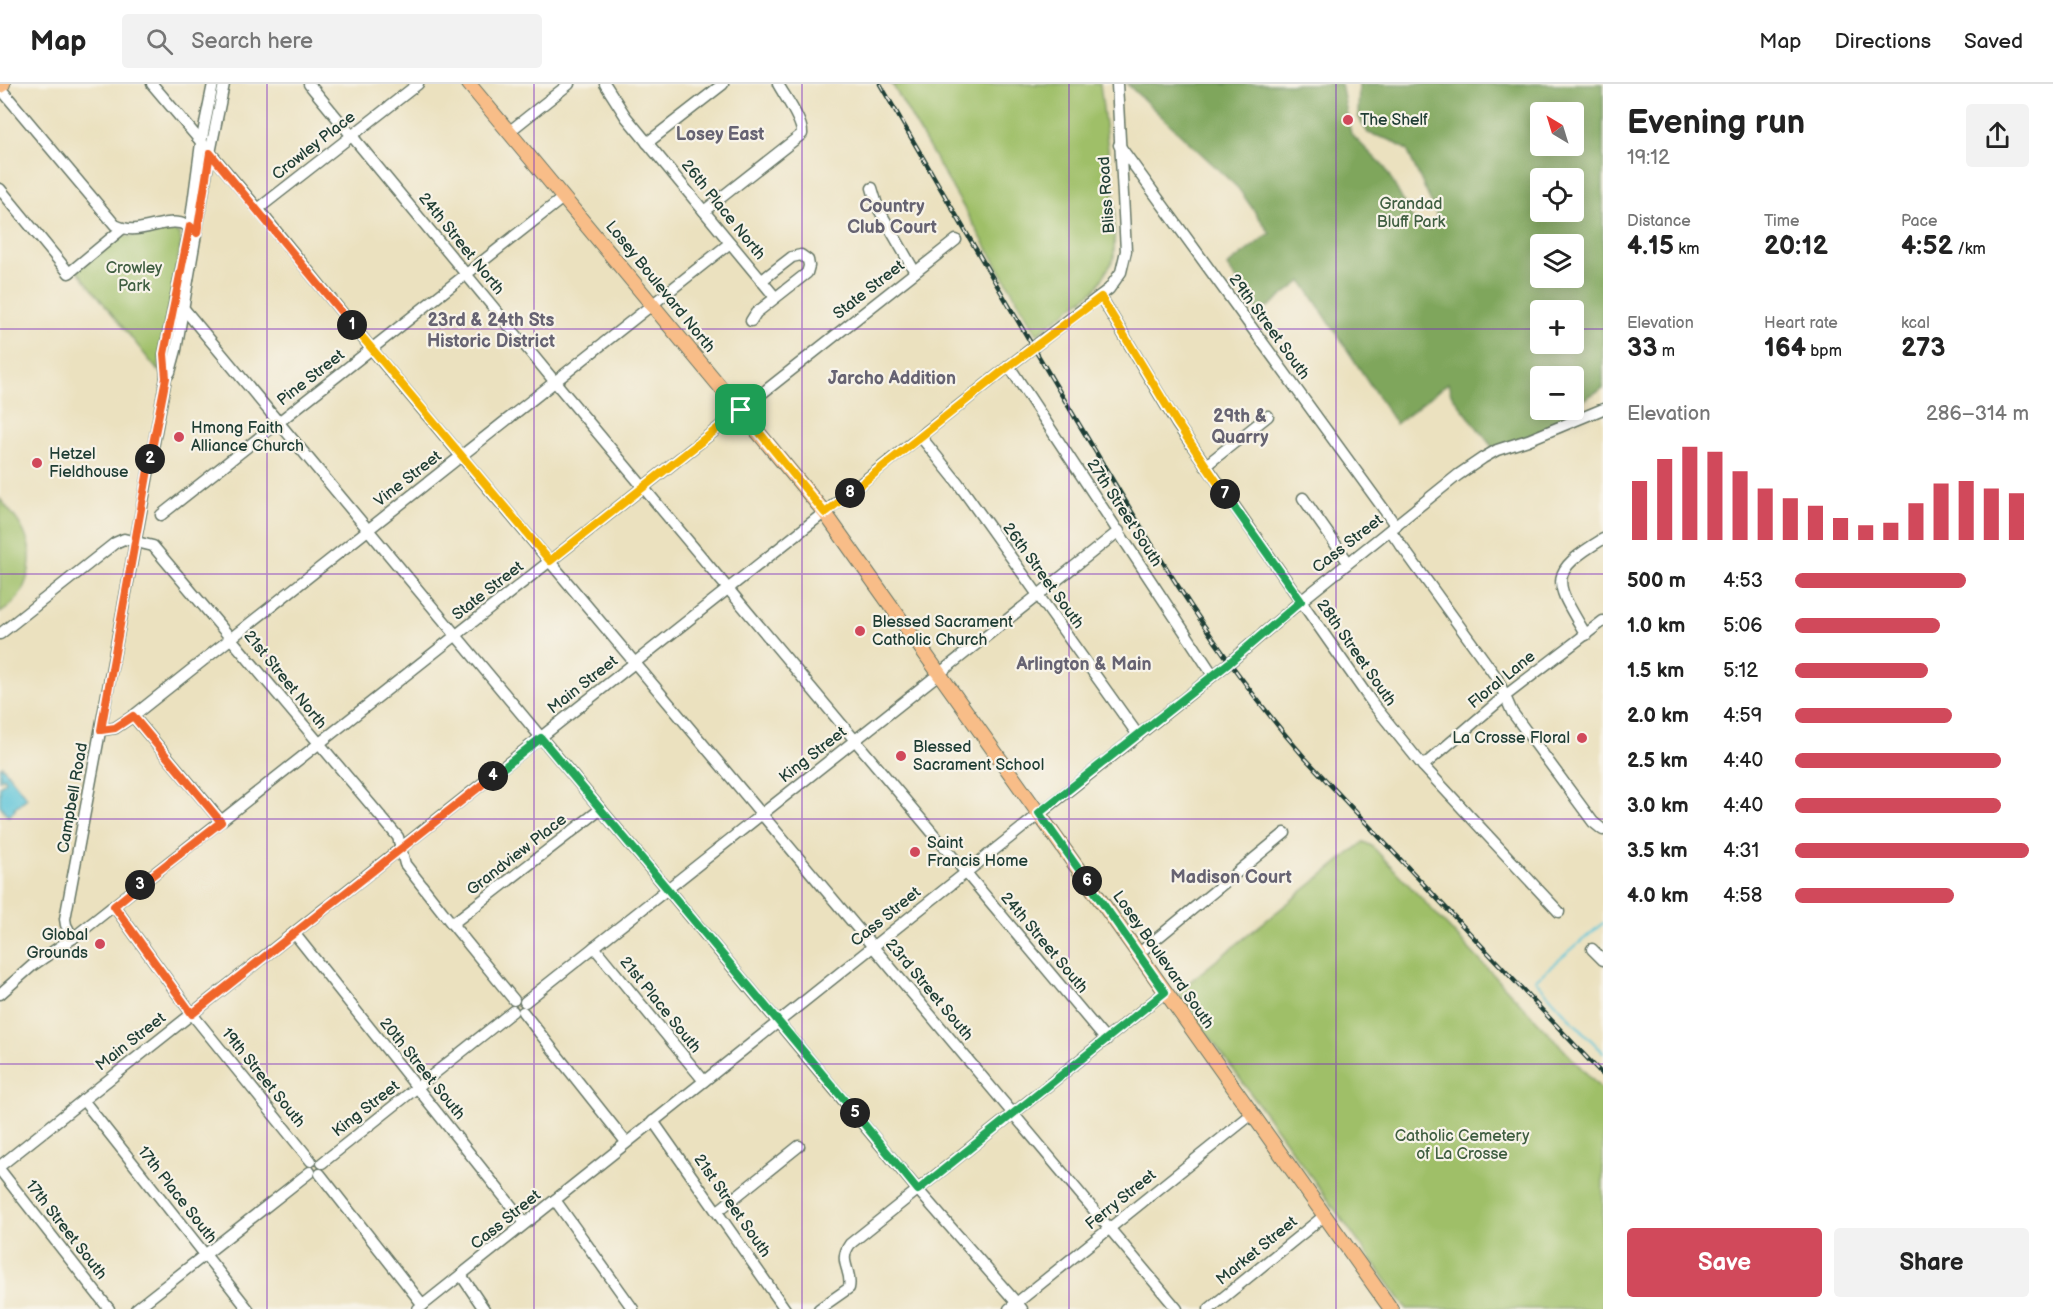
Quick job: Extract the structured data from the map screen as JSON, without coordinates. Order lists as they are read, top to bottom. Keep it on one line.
{"streets":{"main road":["Losey Boulevard North","Losey Boulevard South"],"street":["Crowley Place","Bliss Road","26th Place North","24th Street North","State Street","29th Street South","Pine Street","Vine Street","27th Street South","Cass Street","26th Street South","28th Street South","21st Street North","Floral Lane","Main Street","King Street","Campbell Road","Grandview Place","24th Street South","23rd Street South","21st Place South","20th Street South","19th Street South","17th Place South","Ferry Street","21st Street South","17th Street South","Market Street"]},"crossings":[["Crowley Place","24th Street North"],["Crowley Place","23rd Street South"],["Bliss Road","29th Street South"],["Bliss Road","28th Street South"],["Bliss Road","Main Street"],["26th Place North","Vine Street"],["24th Street North","State Street"],["24th Street North","Pine Street"],["24th Street North","Vine Street"],["24th Street North","Main Street"],["24th Street North","24th Street South"],["Losey Boulevard North","State Street"],["Losey Boulevard North","Pine Street"],["Losey Boulevard North","Vine Street"],["Losey Boulevard North","Main Street"],["Losey Boulevard North","Losey Boulevard South"],["State Street","21st Street North"],["State Street","Campbell Road"],["State Street","23rd Street South"],["State Street","19th Street South"],["29th Street South","Cass Street"],["29th Street South","Floral Lane"],["Pine Street","23rd Street South"],["Vine Street","21st Street North"],["Vine Street","Campbell Road"],["Vine Street","23rd Street South"],["27th Street South","Cass Street"],["27th Street South","Main Street"],["27th Street South","King Street"],["Cass Street","26th Street South"],["Cass Street","28th Street South"],["Cass Street","24th Street South"],["Cass Street","Losey Boulevard South"],["Cass Street","23rd Street South"],["Cass Street","21st Place South"],["Cass Street","20th Street South"],["Cass Street","19th Street South"],["Cass Street","21st Street South"],["26th Street South","Main Street"],["26th Street South","King Street"],["28th Street South","Floral Lane"],["28th Street South","Main Street"],["21st Street North","Main Street"],["21st Street North","Campbell Road"],["Main Street","24th Street South"],["Main Street","Losey Boulevard South"],["Main Street","23rd Street South"],["Main Street","20th Street South"],["Main Street","19th Street South"],["Main Street","17th Place South"],["Main Street","17th Street South"],["King Street","24th Street South"],["King Street","Losey Boulevard South"],["King Street","23rd Street South"],["King Street","21st Place South"],["King Street","20th Street South"],["King Street","19th Street South"],["King Street","17th Place South"],["Campbell Road","23rd Street South"],["Losey Boulevard South","Ferry Street"],["Losey Boulevard South","Market Street"],["23rd Street South","Ferry Street"]],"districts":["Losey East","Country Club Court","23rd & 24th Sts Historic District","Jarcho Addition","29th & Quarry","Arlington & Main","Madison Court"],"parks":["Grandad Bluff Park","Crowley Park","Catholic Cemetery of La Crosse"],"places":["The Shelf","Hmong Faith Alliance Church","Hetzel Fieldhouse","Blessed Sacrament Catholic Church","La Crosse Floral","Blessed Sacrament School","Saint Francis Home","Global Grounds"],"north":"top left","page":{"header":"Map","search":"Search here","nav":["Map","Directions","Saved"],"heading":["Evening run","19:12"],"map_buttons":["+","−"],"stats":[["Distance","4.15 km"],["Time","20:12"],["Pace","4:52 /km"],["Elevation","33 m"],["Heart rate","164 bpm"],["kcal","273"]],"pins":["1","2","8","7","4","6","3","5"],"chart":["Elevation","286–314 m"],"list":[{"name":"500 m","note":"4:53"},{"name":"1.0 km","note":"5:06"},{"name":"1.5 km","note":"5:12"},{"name":"2.0 km","note":"4:59"},{"name":"2.5 km","note":"4:40"},{"name":"3.0 km","note":"4:40"},{"name":"3.5 km","note":"4:31"},{"name":"4.0 km","note":"4:58"}],"buttons":["Save","Share"]}}
